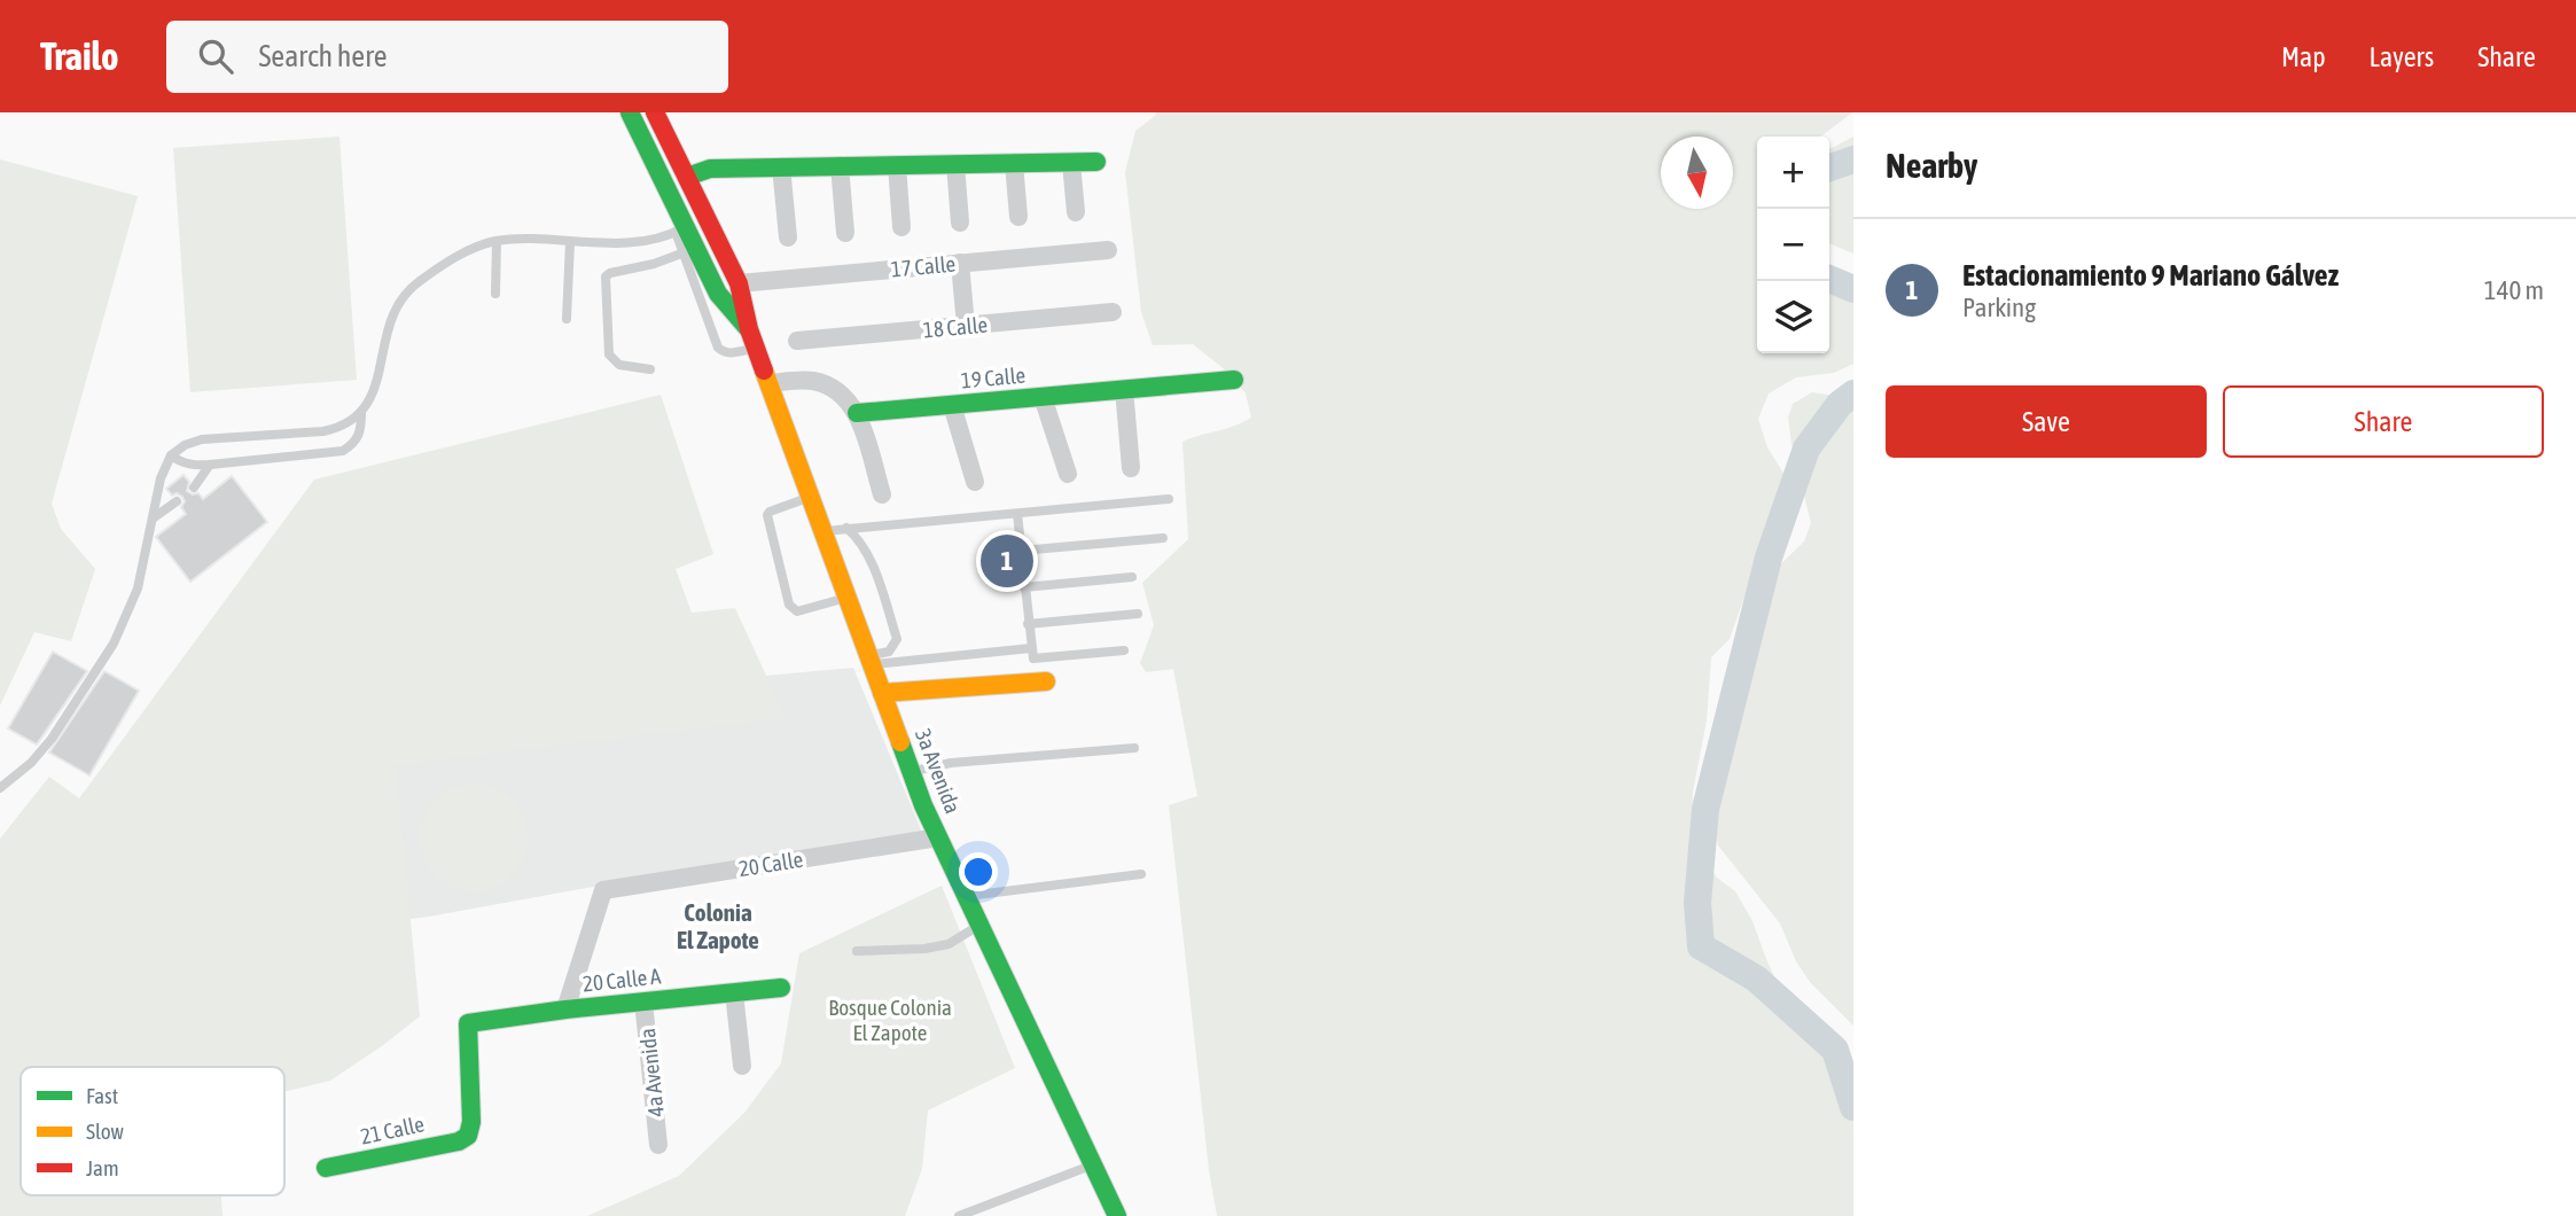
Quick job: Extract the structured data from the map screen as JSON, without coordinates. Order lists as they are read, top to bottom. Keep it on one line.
{"streets":{"street":["17 Calle","18 Calle","19 Calle","3a Avenida","20 Calle","20 Calle A","4a Avenida","21 Calle"]},"crossings":[["17 Calle","3a Avenida"],["3a Avenida","20 Calle"],["20 Calle","20 Calle A"],["20 Calle A","4a Avenida"],["20 Calle A","21 Calle"]],"districts":["Colonia El Zapote"],"parks":["Bosque Colonia El Zapote"],"legend":["Fast","Slow","Jam"],"north":"bottom","page":{"header":"Trailo","search":"Search here","nav":["Map","Layers","Share"],"heading":"Nearby","map_buttons":["+","−"],"list":[{"mark":"1","name":"Estacionamiento 9 Mariano Gálvez","note":"Parking","value":"140 m"}],"buttons":["Save","Share"],"pins":"1"}}
